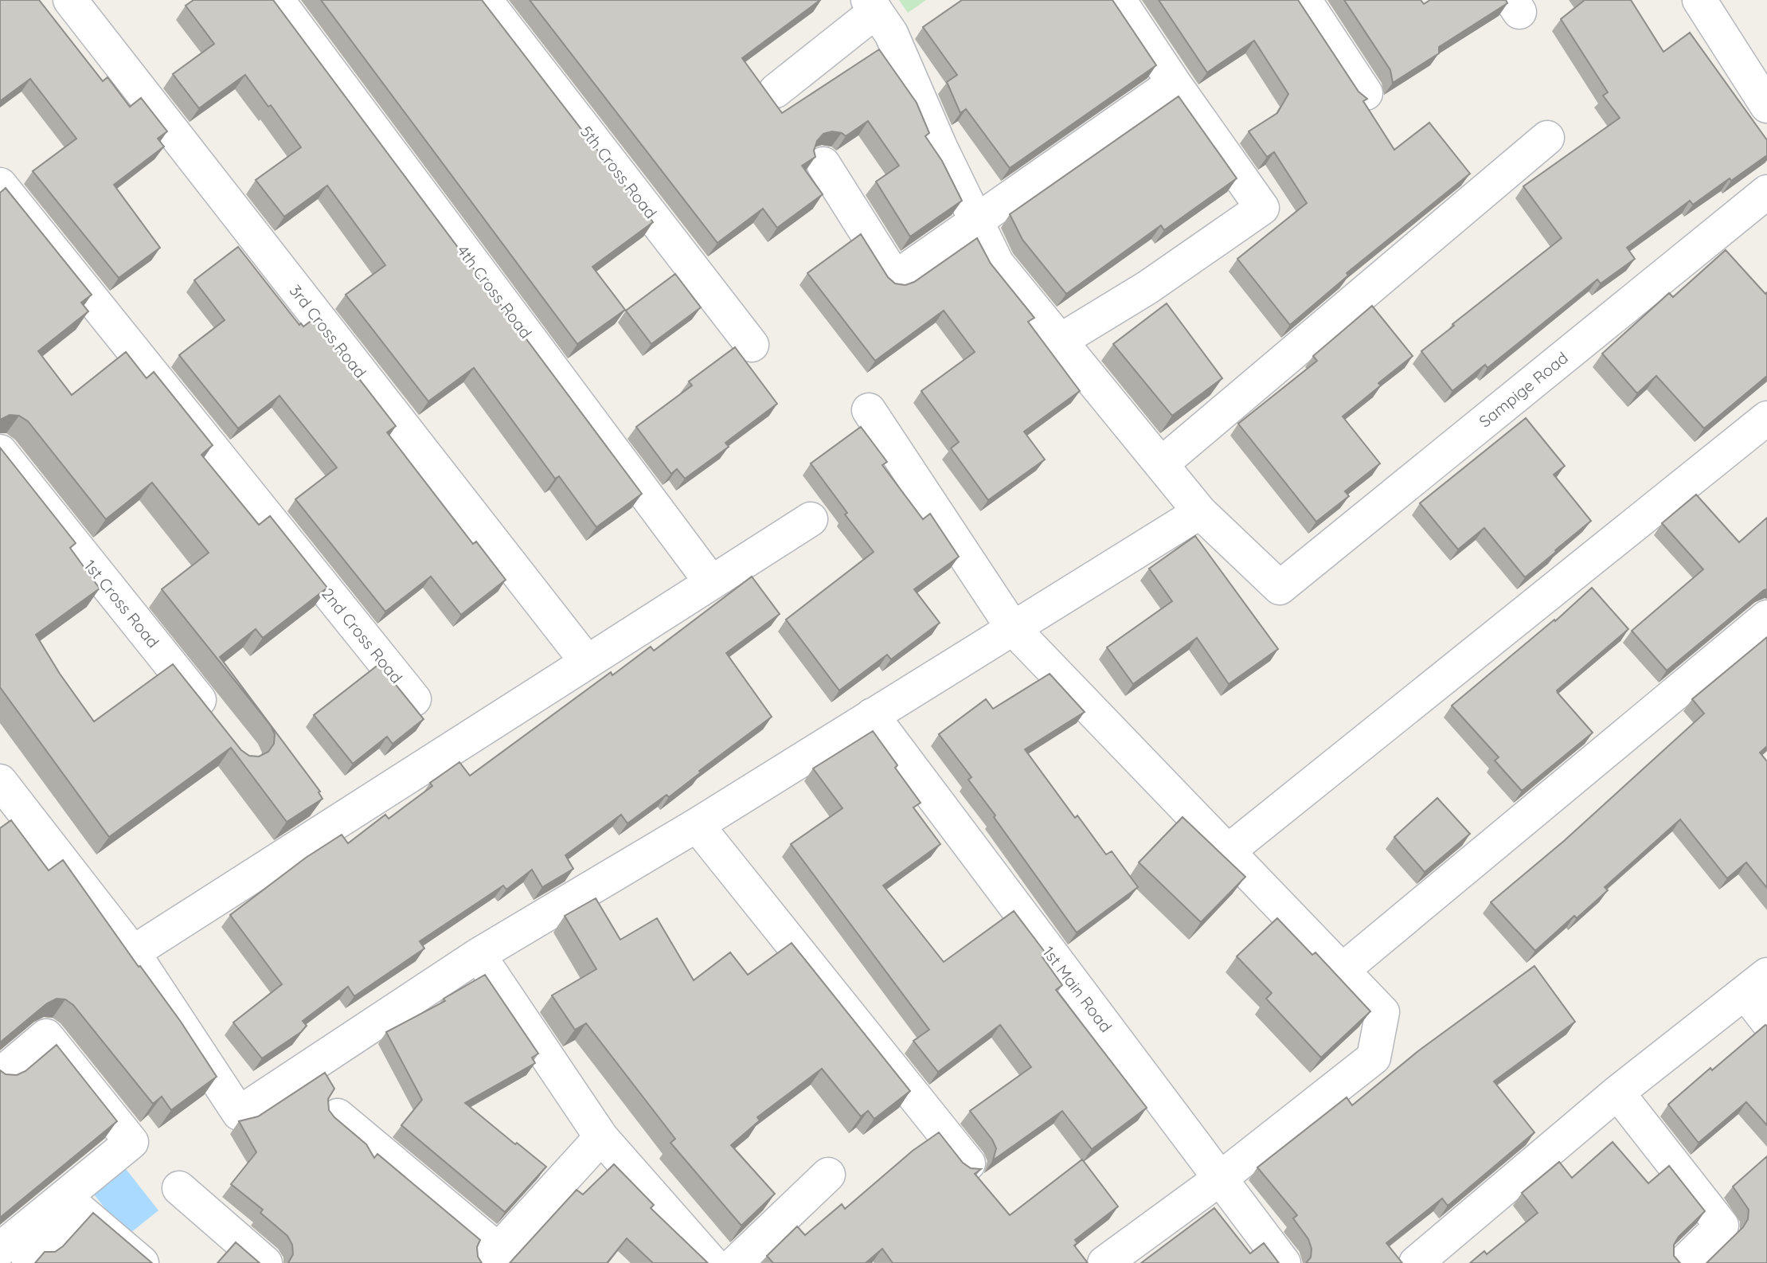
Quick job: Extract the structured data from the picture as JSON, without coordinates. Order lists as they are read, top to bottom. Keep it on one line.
{"streets":{"street":["5th Cross Road","4th Cross Road","3rd Cross Road","Sampige Road","1st Cross Road","2nd Cross Road","1st Main Road"]}}
